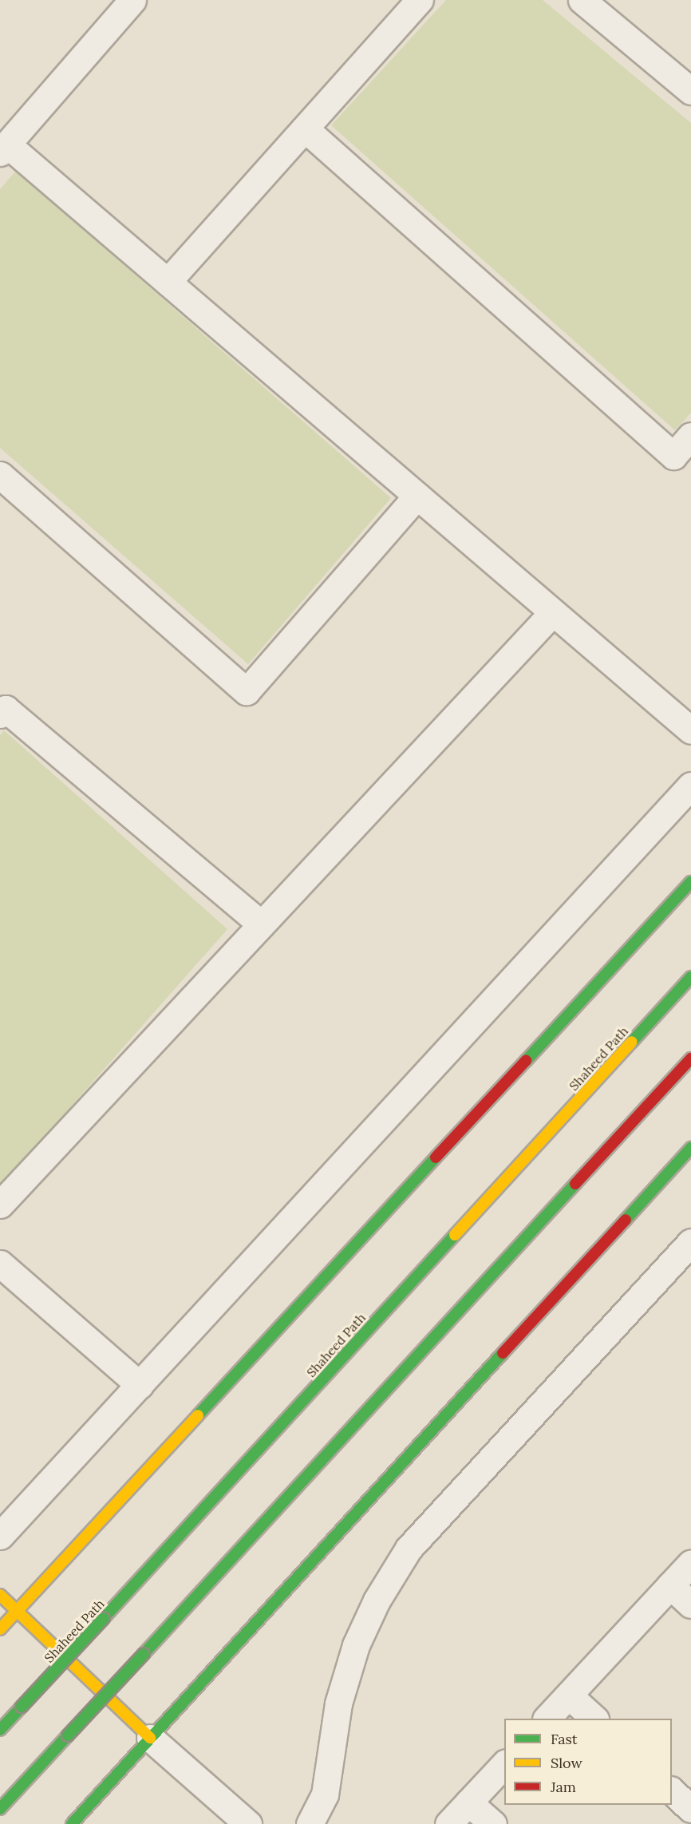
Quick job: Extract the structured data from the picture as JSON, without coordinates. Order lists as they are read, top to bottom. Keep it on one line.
{"streets":{"main road":["Shaheed Path"]},"legend":["Fast","Slow","Jam"]}
